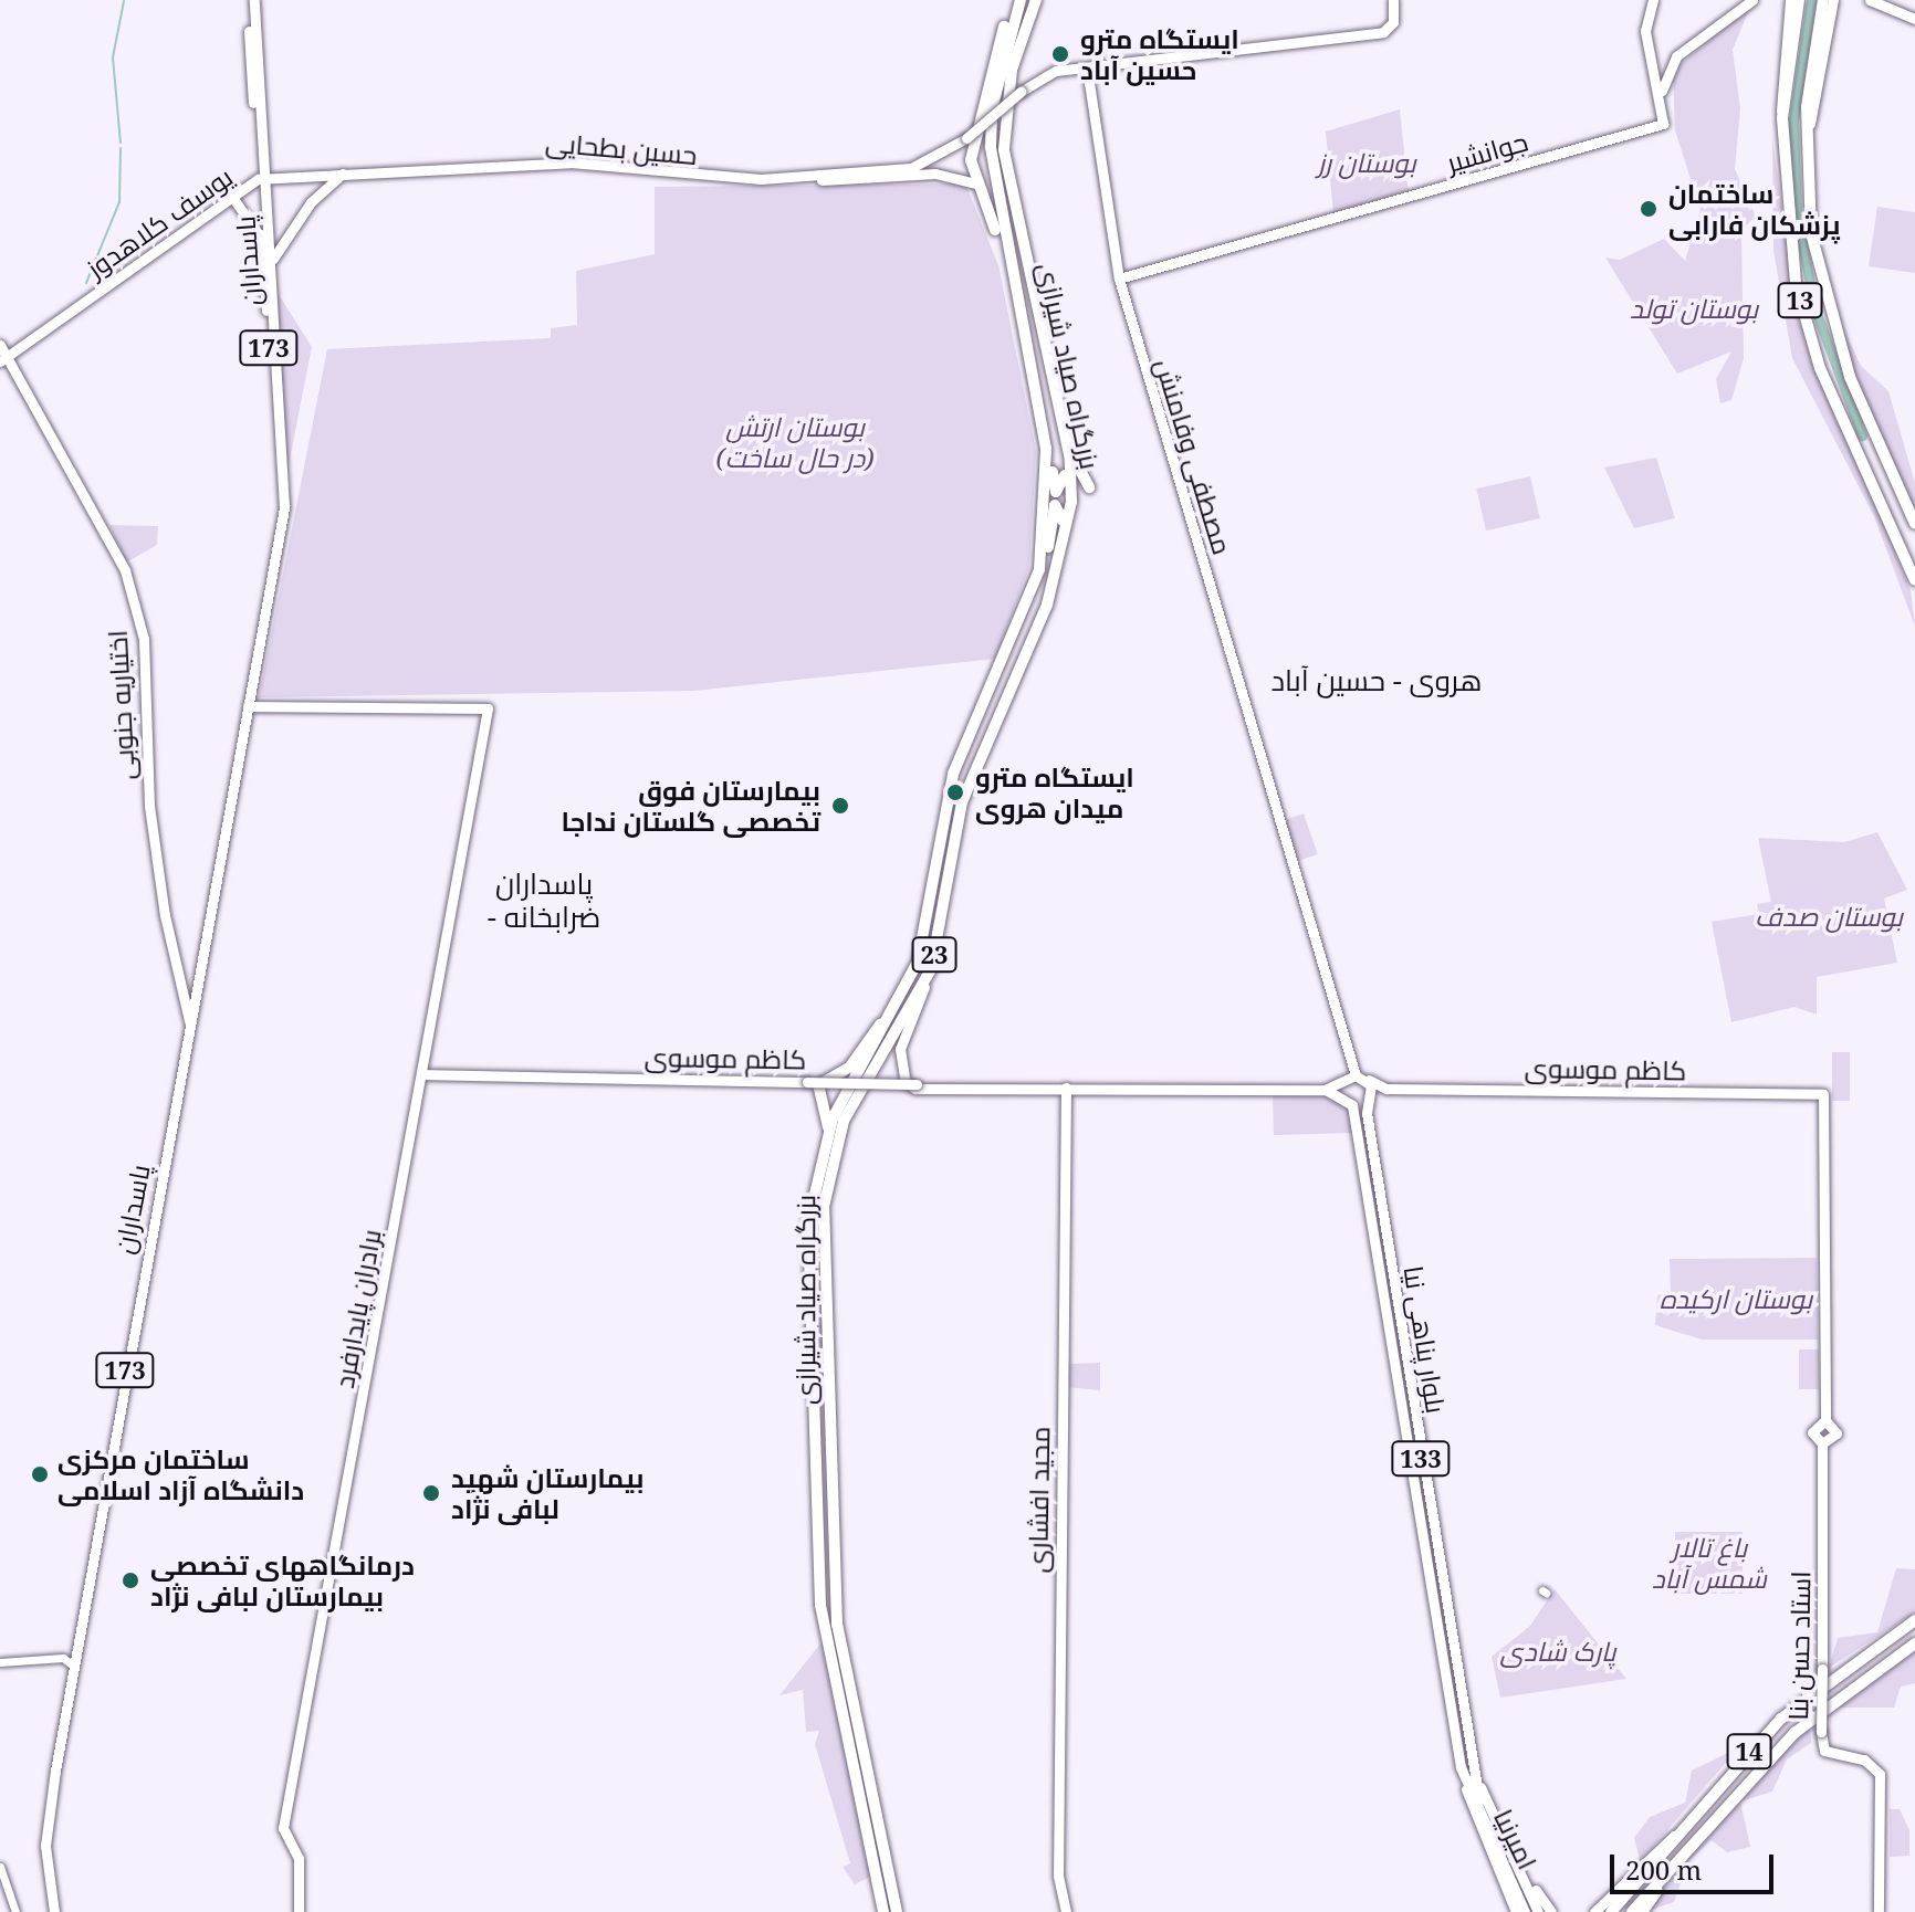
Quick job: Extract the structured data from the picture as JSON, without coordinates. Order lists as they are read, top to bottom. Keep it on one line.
{"streets":{"highway":["13","بزرگراه صیاد شیرازی","23","14"],"main road":["حسین بطحایی","جوانشیر","یوسف کلاهدوز","پاسداران","173","مصطفی وفامنش","اختیاریه جنوبی","کاظم موسوی","برادران پایدارفرد","بلوار پناهی نیا","133","مجید افشاری","استاد حسن بنا","امیرنیا"]},"crossings":[["حسین بطحایی","یوسف کلاهدوز"],["حسین بطحایی","پاسداران"],["حسین بطحایی","مصطفی وفامنش"],["جوانشیر","مصطفی وفامنش"],["یوسف کلاهدوز","پاسداران"],["یوسف کلاهدوز","اختیاریه جنوبی"],["پاسداران","اختیاریه جنوبی"],["پاسداران","برادران پایدارفرد"],["کاظم موسوی","برادران پایدارفرد"],["کاظم موسوی","بلوار پناهی نیا"],["کاظم موسوی","مجید افشاری"],["بلوار پناهی نیا","امیرنیا"]],"districts":["هروی - حسین آباد","پاسداران - ضرابخانه"],"parks":["بوستان رز","بوستان تولد","بوستان ارتش (در حال ساخت)","بوستان صدف","بوستان ارکیده","باغ تالار شمس آباد","پارک شادی"],"places":["ایستگاه مترو حسین آباد","ساختمان پزشکان فارابی","ایستگاه مترو میدان هروی","بیمارستان فوق تخصصی گلستان نداجا","ساختمان مرکزی دانشگاه آزاد اسلامی","بیمارستان شهید لبافی نژاد","درمانگاههای تخصصی بیمارستان لبافی نژاد"],"scale_bar":"200 m"}
